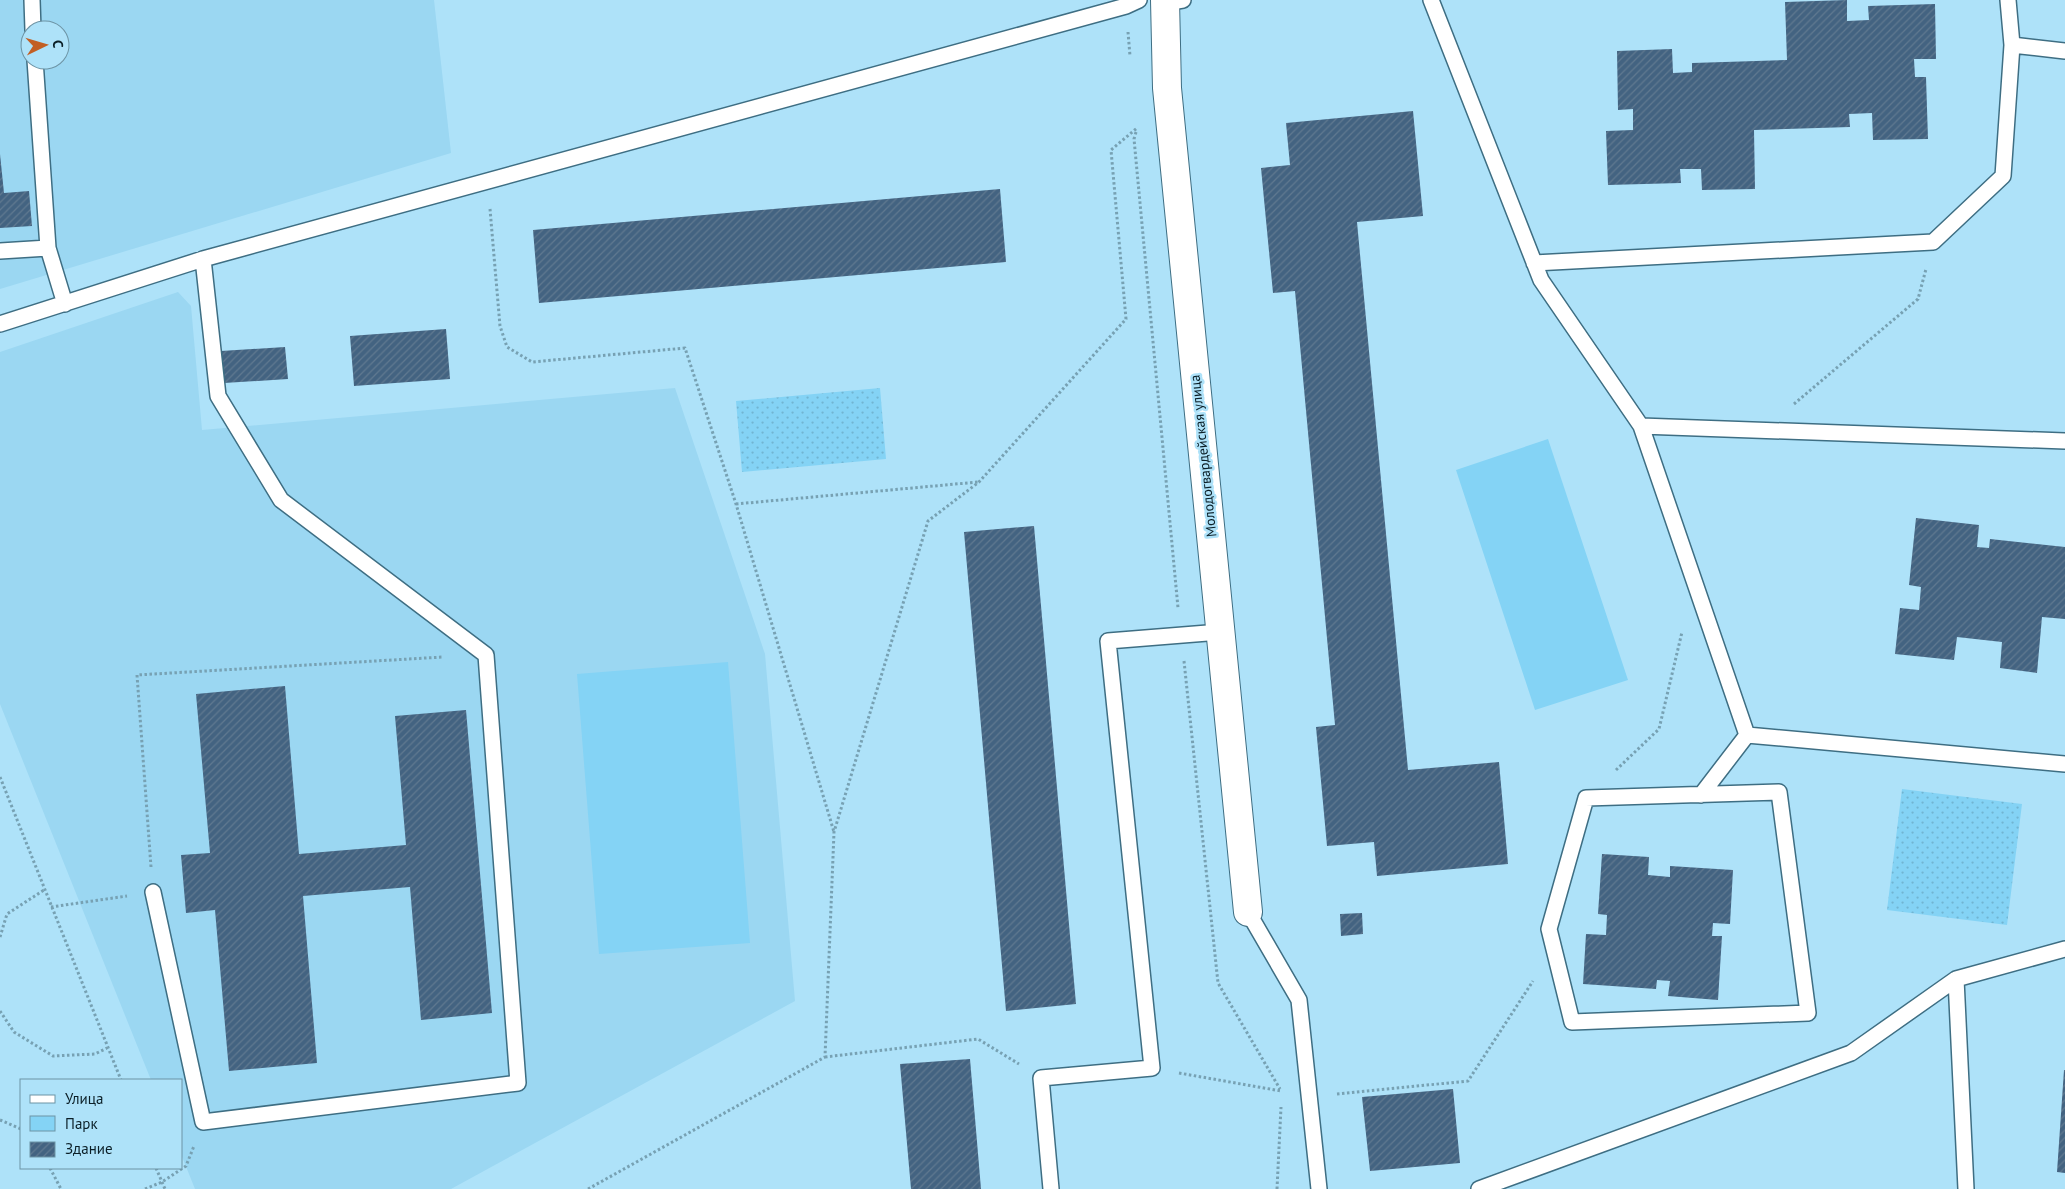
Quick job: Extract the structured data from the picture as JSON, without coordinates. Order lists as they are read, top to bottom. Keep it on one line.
{"streets":{"street":["Молодогвардейская улица"]},"legend":["Улица","Парк","Здание"],"north":"right"}
